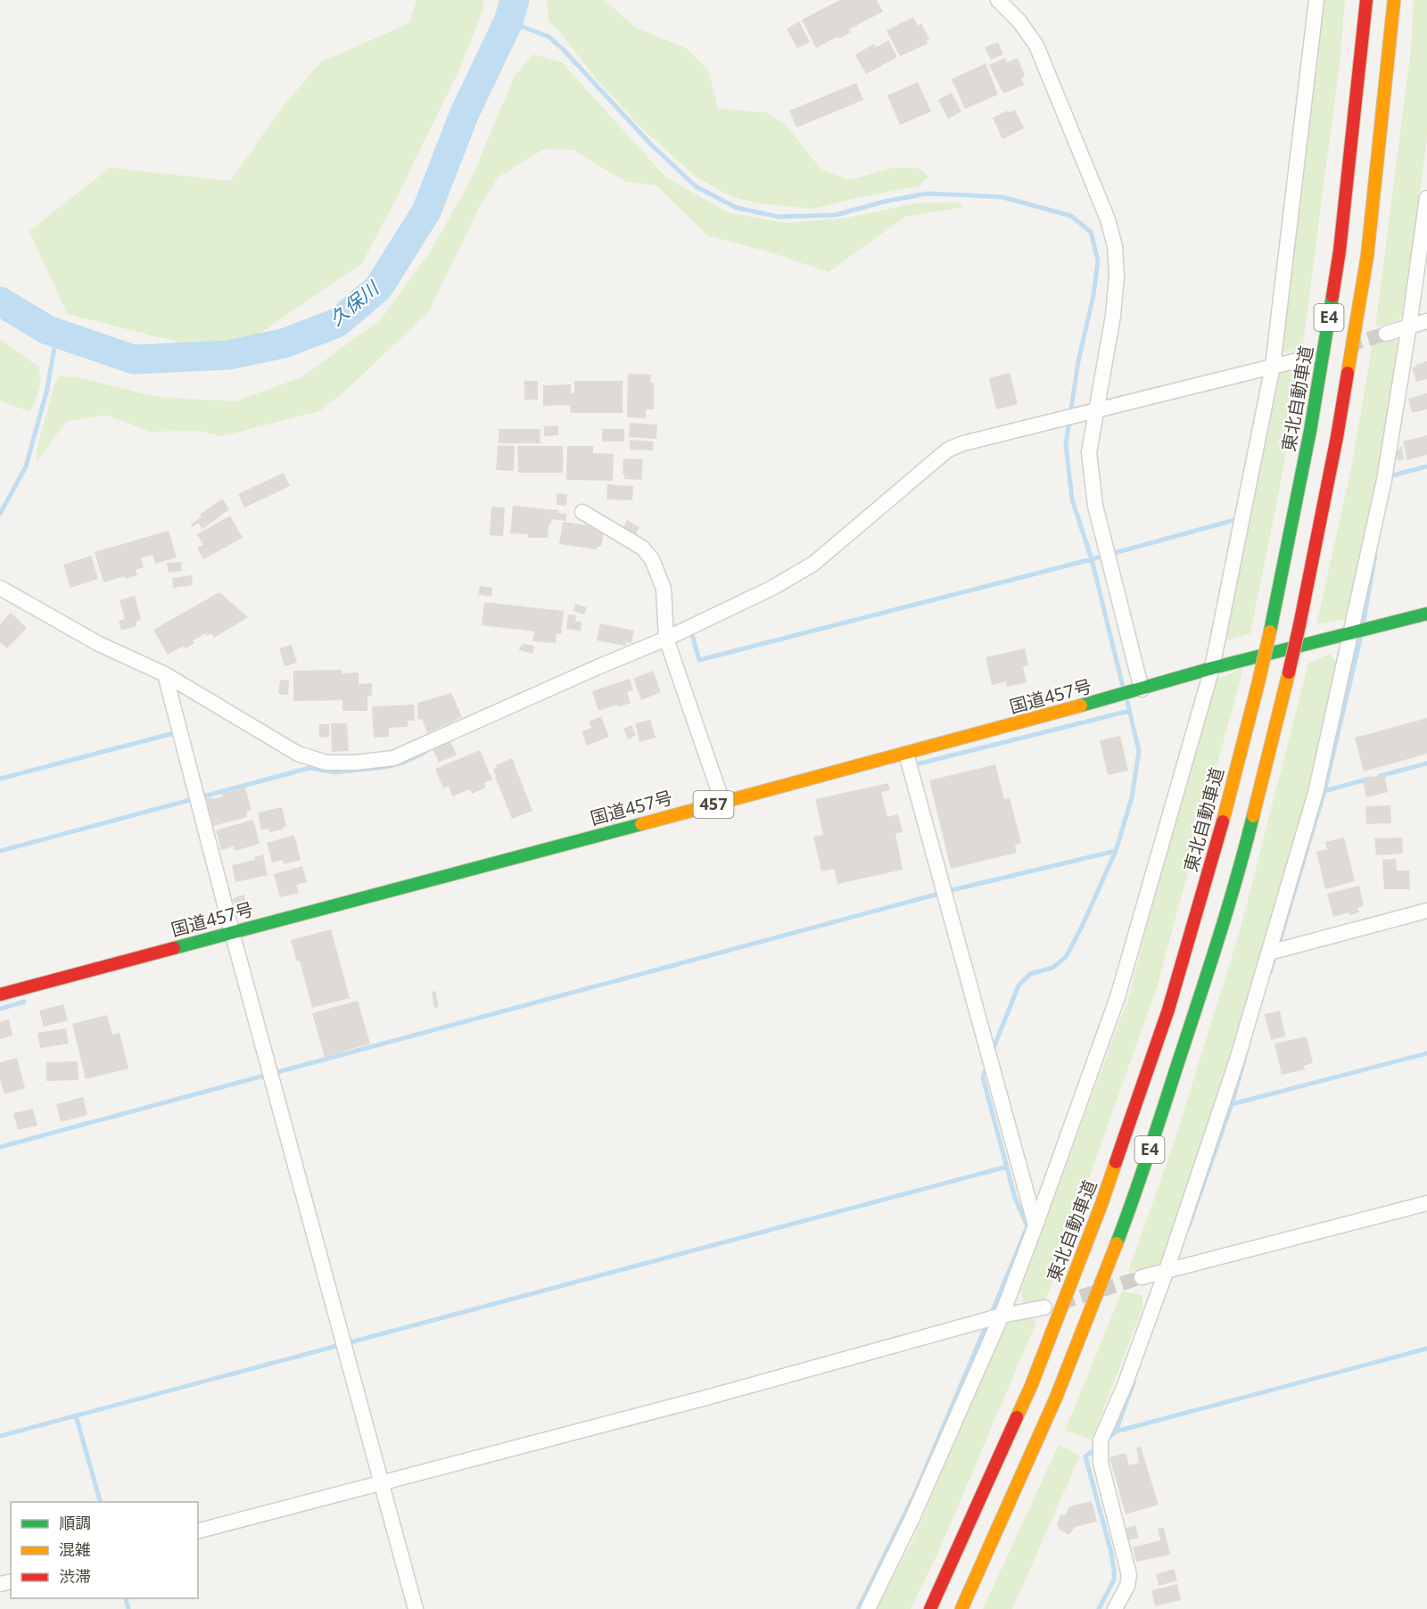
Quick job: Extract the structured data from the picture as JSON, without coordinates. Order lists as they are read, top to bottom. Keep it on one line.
{"streets":{"highway":["E4","東北自動車道","国道457号","457"]},"water":["久保川"],"legend":["順調","混雑","渋滞"]}
